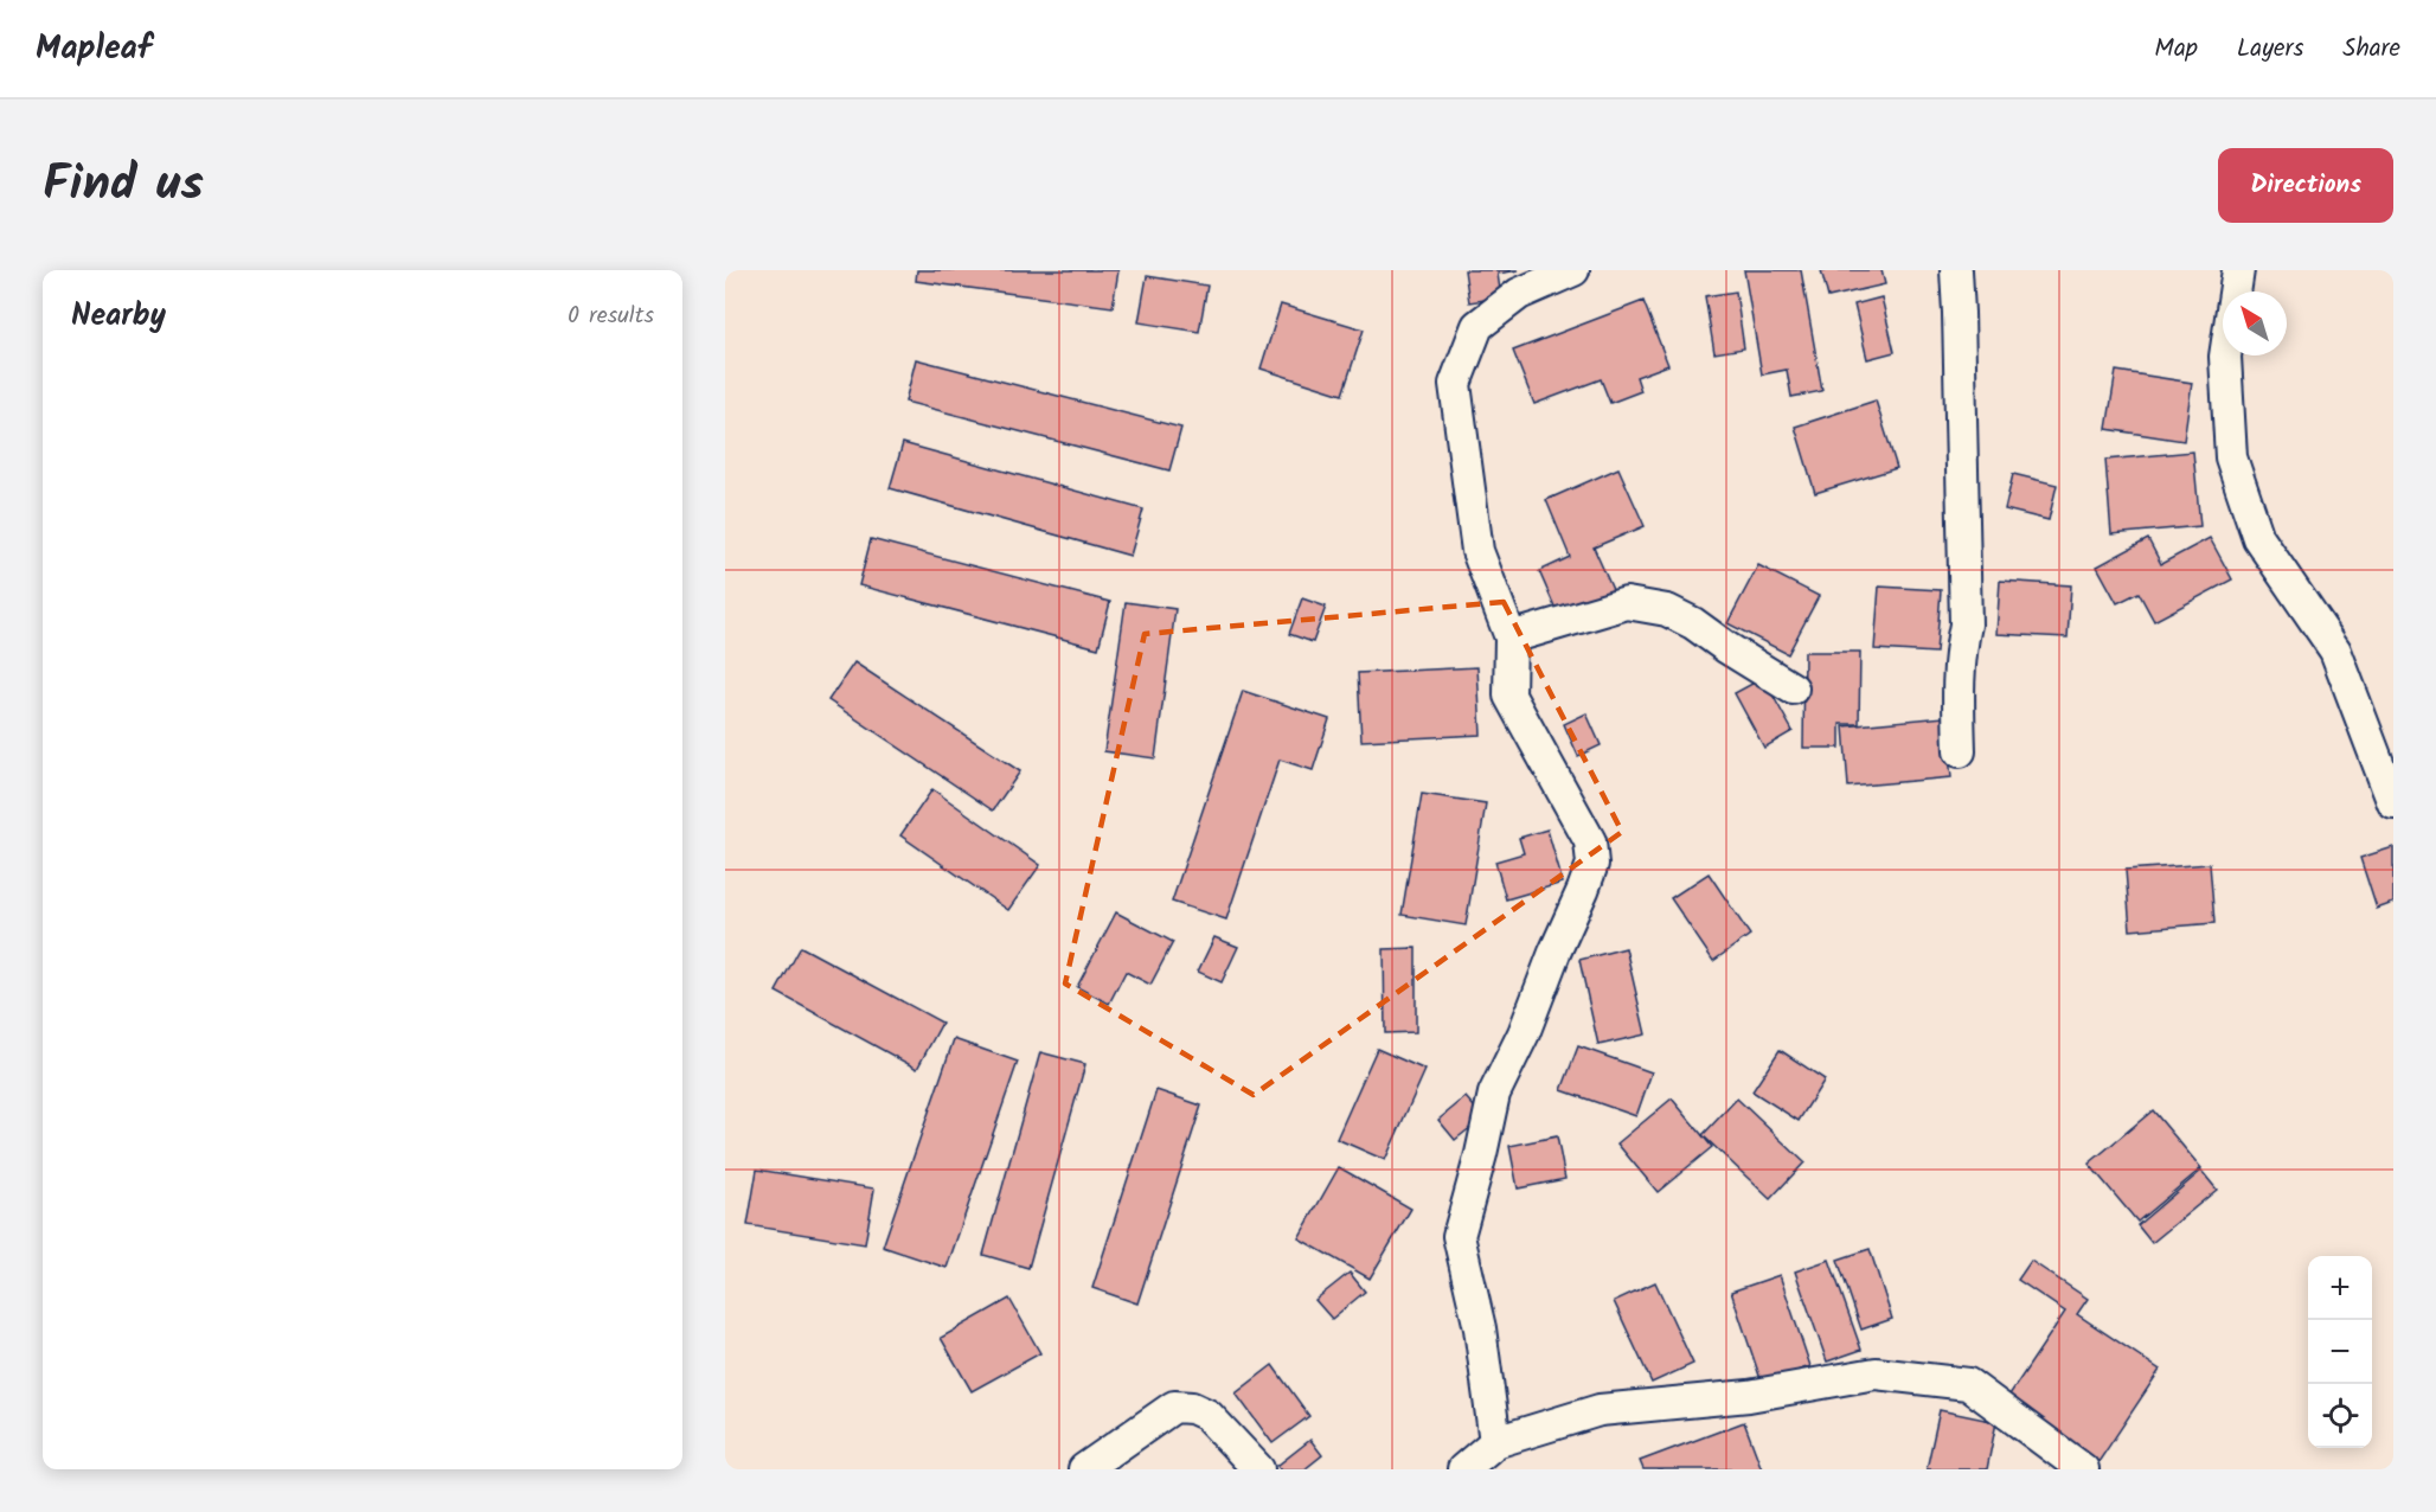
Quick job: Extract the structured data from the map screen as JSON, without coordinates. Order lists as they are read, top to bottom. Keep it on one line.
{"north":"top left","page":{"header":"Mapleaf","nav":["Map","Layers","Share"],"title":"Find us","buttons":"Directions","heading":["Nearby","0 results"],"map_buttons":["+","−"]}}
